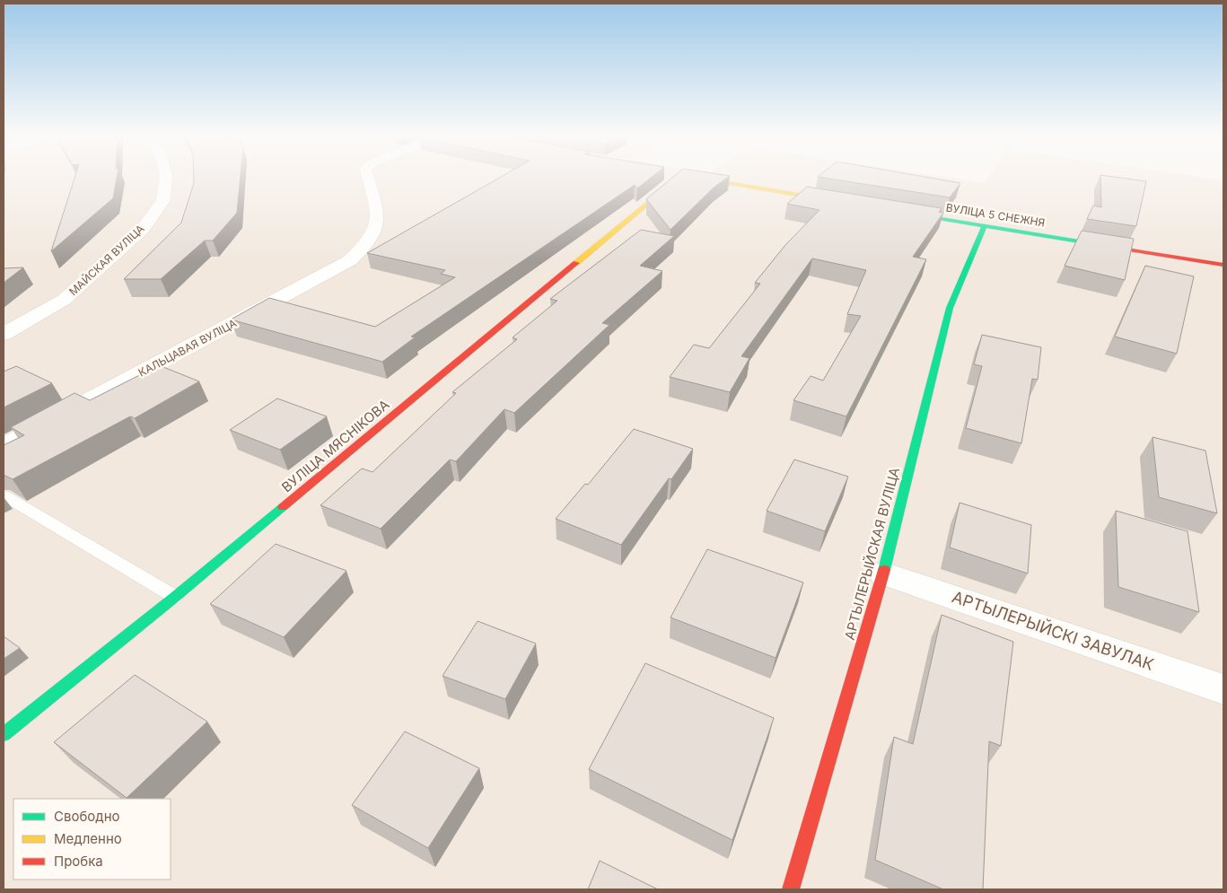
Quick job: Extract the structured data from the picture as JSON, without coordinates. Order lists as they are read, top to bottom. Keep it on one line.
{"streets":{"street":["ВУЛІЦА 5 СНЕЖНЯ","МАЙСКАЯ ВУЛІЦА","КАЛЬЦАВАЯ ВУЛІЦА","ВУЛІЦА МЯСНІКОВА","АРТЫЛЕРЫЙСКАЯ ВУЛІЦА","АРТЫЛЕРЫЙСКІ ЗАВУЛАК"]},"crossings":[["ВУЛІЦА 5 СНЕЖНЯ","АРТЫЛЕРЫЙСКАЯ ВУЛІЦА"],["АРТЫЛЕРЫЙСКАЯ ВУЛІЦА","АРТЫЛЕРЫЙСКІ ЗАВУЛАК"]],"legend":["Свободно","Медленно","Пробка"]}
